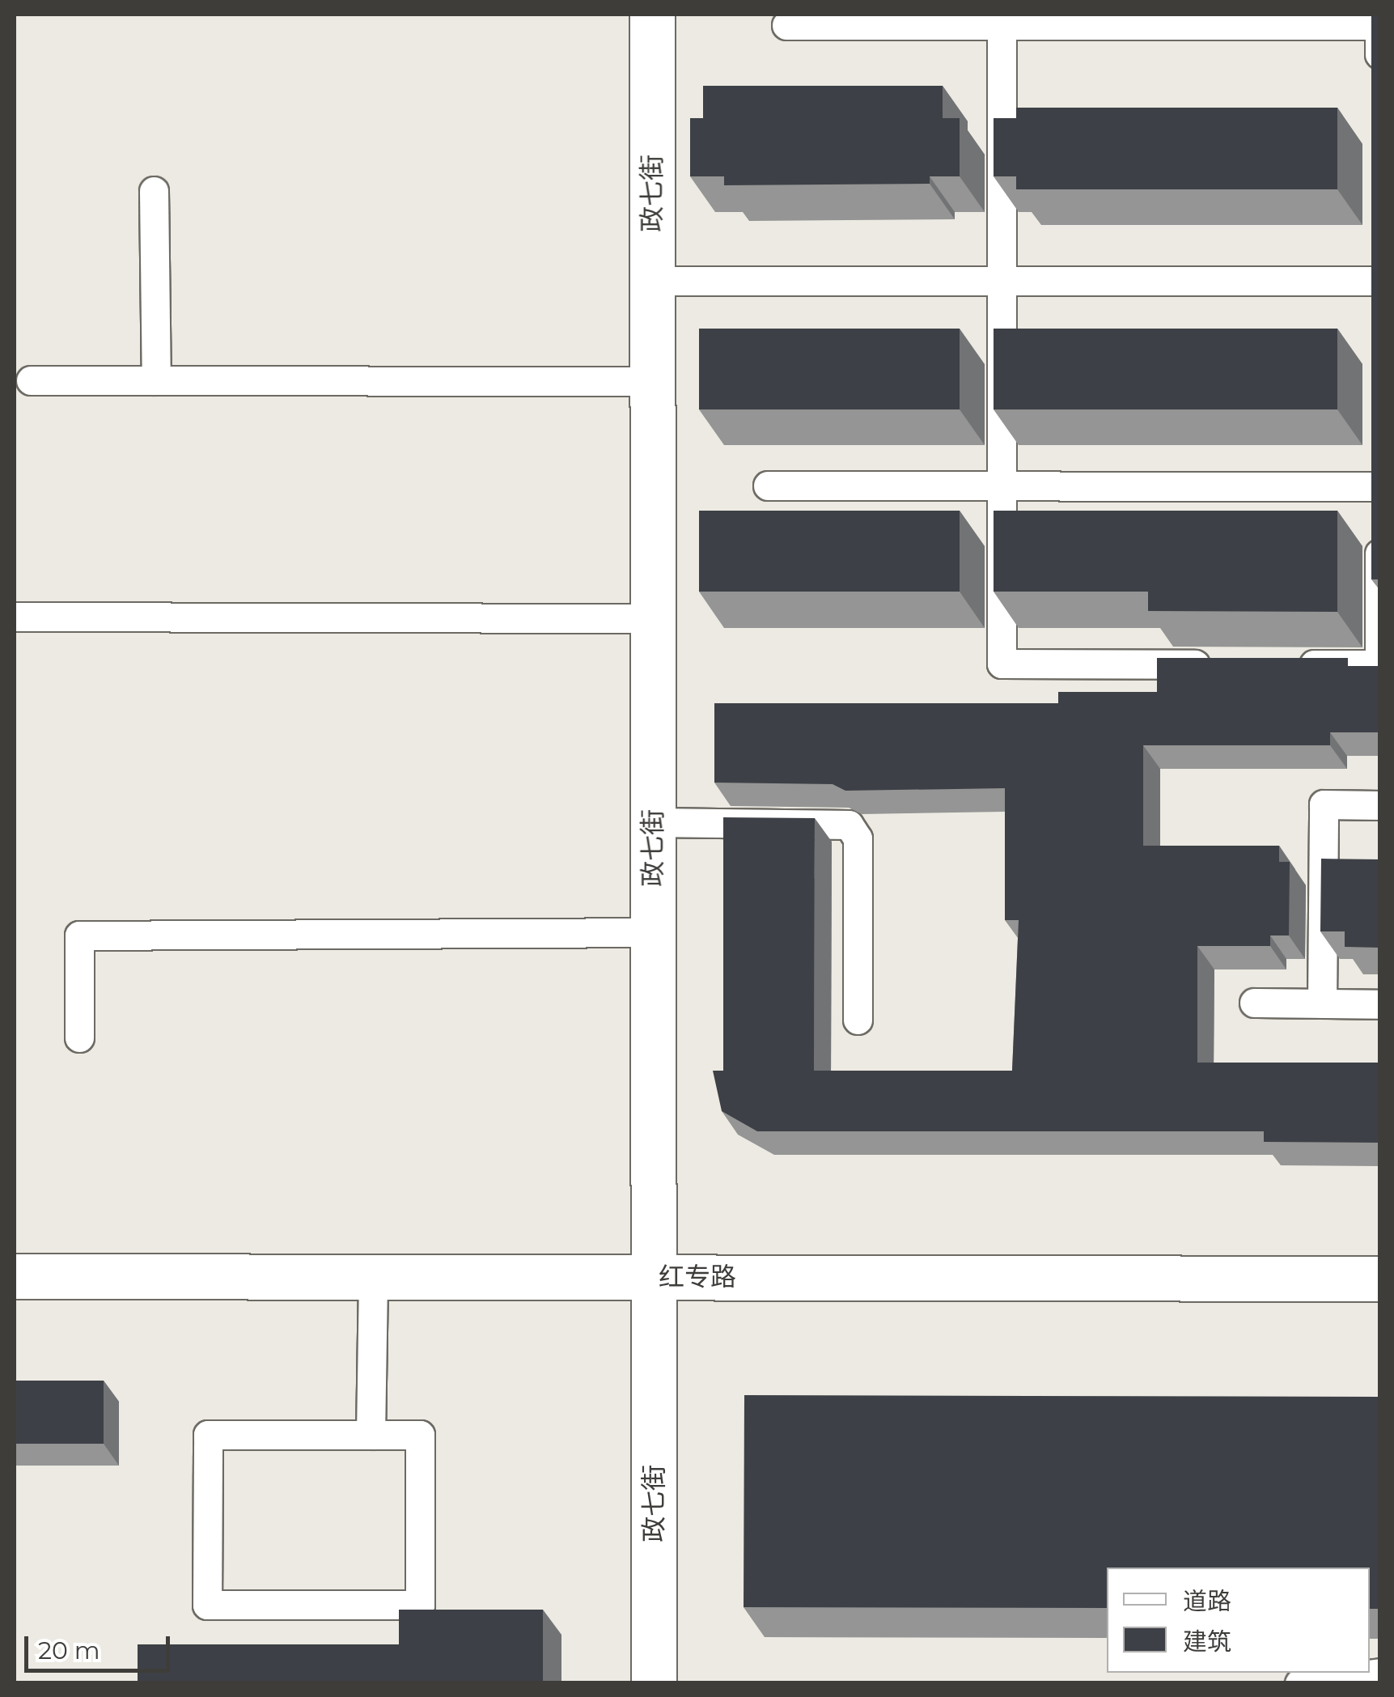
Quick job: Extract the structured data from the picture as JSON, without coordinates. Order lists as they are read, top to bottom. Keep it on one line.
{"streets":{"street":["政七街","红专路"]},"crossings":[["政七街","红专路"]],"legend":["道路","建筑"],"scale_bar":"20 m"}
